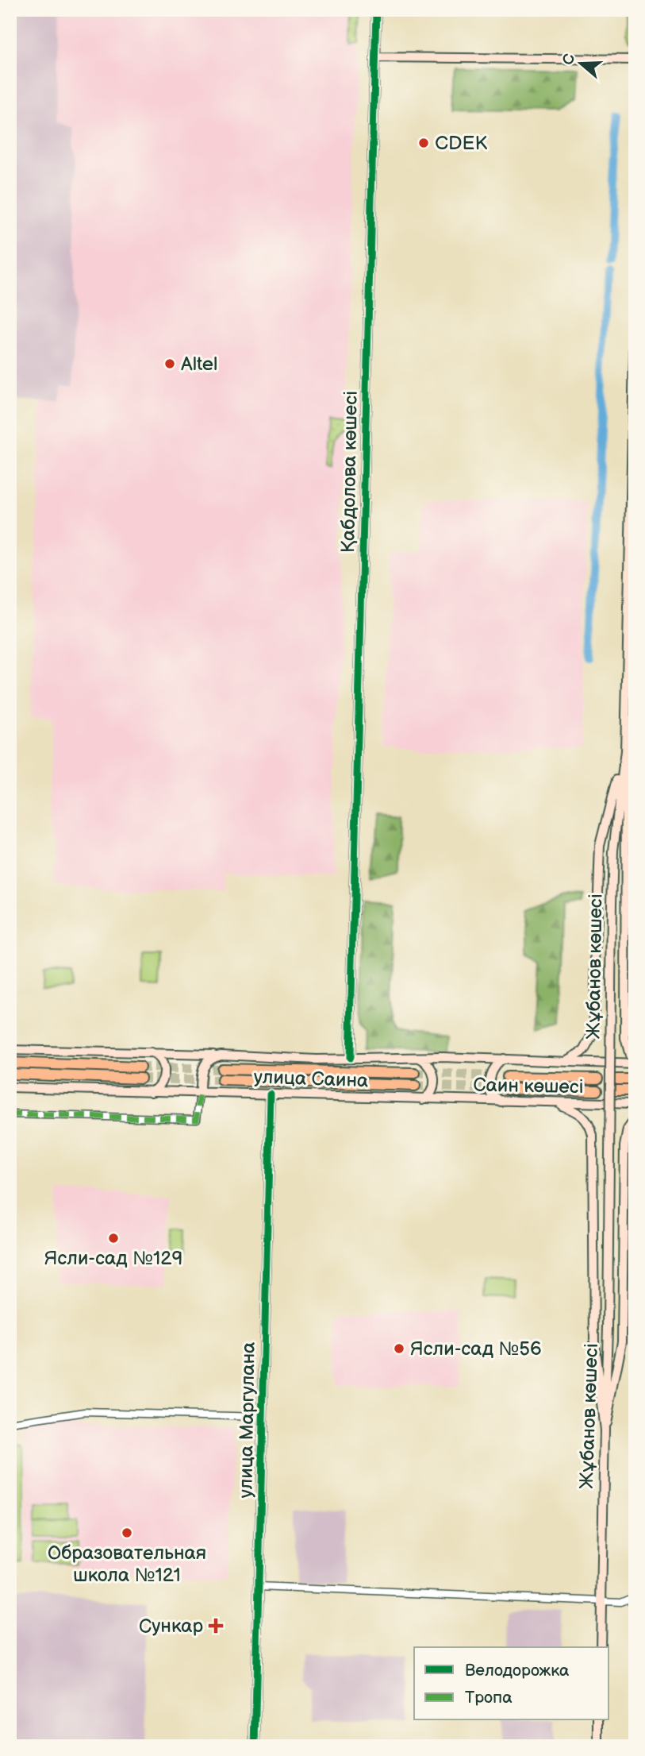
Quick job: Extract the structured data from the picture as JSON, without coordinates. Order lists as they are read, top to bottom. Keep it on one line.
{"streets":{"main road":["Қабдолова көшесі","Жұбанов көшесі","улица Саина","Саин көшесі","улица Маргулана"]},"crossings":[["Қабдолова көшесі","Саин көшесі"],["улица Саина","Саин көшесі"],["улица Саина","улица Маргулана"]],"places":{"other":["CDEK","Altel","Ясли-сад №129","Ясли-сад №56","Образовательная школа №121"],"health":["Сункар"]},"legend":["Велодорожка","Тропа"],"north":"left"}
